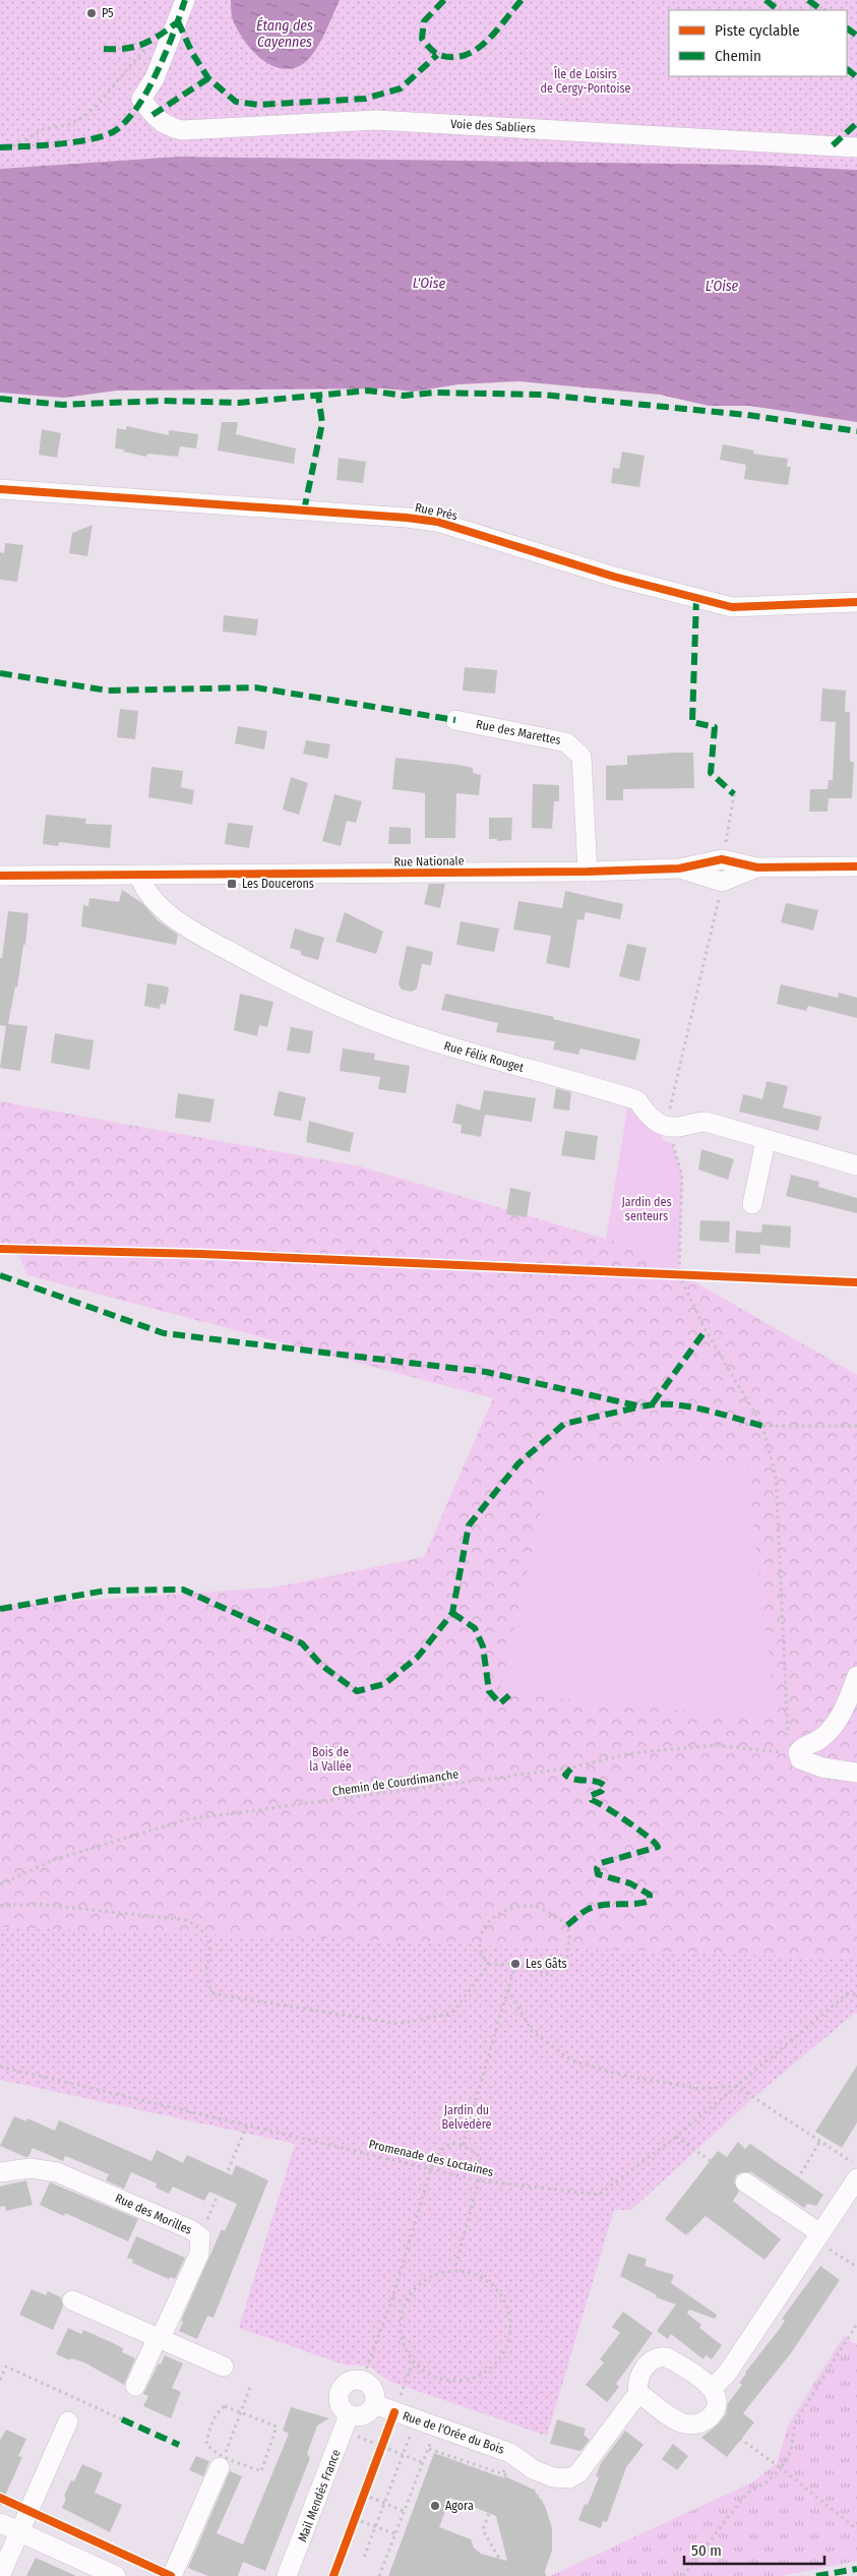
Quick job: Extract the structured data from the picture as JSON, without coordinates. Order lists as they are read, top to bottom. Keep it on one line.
{"streets":{"street":["Voie des Sabliers","Rue Prés","Rue des Marettes","Rue Nationale","Rue Félix Rouget","Rue des Morilles","Rue de l'Orée du Bois","Mail Mendès France"],"path":["Chemin de Courdimanche","Promenade des Loctaines"]},"crossings":[["Rue des Marettes","Rue Nationale"],["Rue Nationale","Rue Félix Rouget"],["Rue de l'Orée du Bois","Mail Mendès France"]],"water":["Étang des Cayennes","L'Oise","L’Oise"],"parks":["Île de Loisirs de Cergy-Pontoise","Jardin des senteurs","Bois de la Vallée","Jardin du Belvédère"],"places":{"other":["P5","Les Gâts","Agora"],"transit":["Les Doucerons"]},"legend":["Piste cyclable","Chemin"],"scale_bar":"50 m"}
